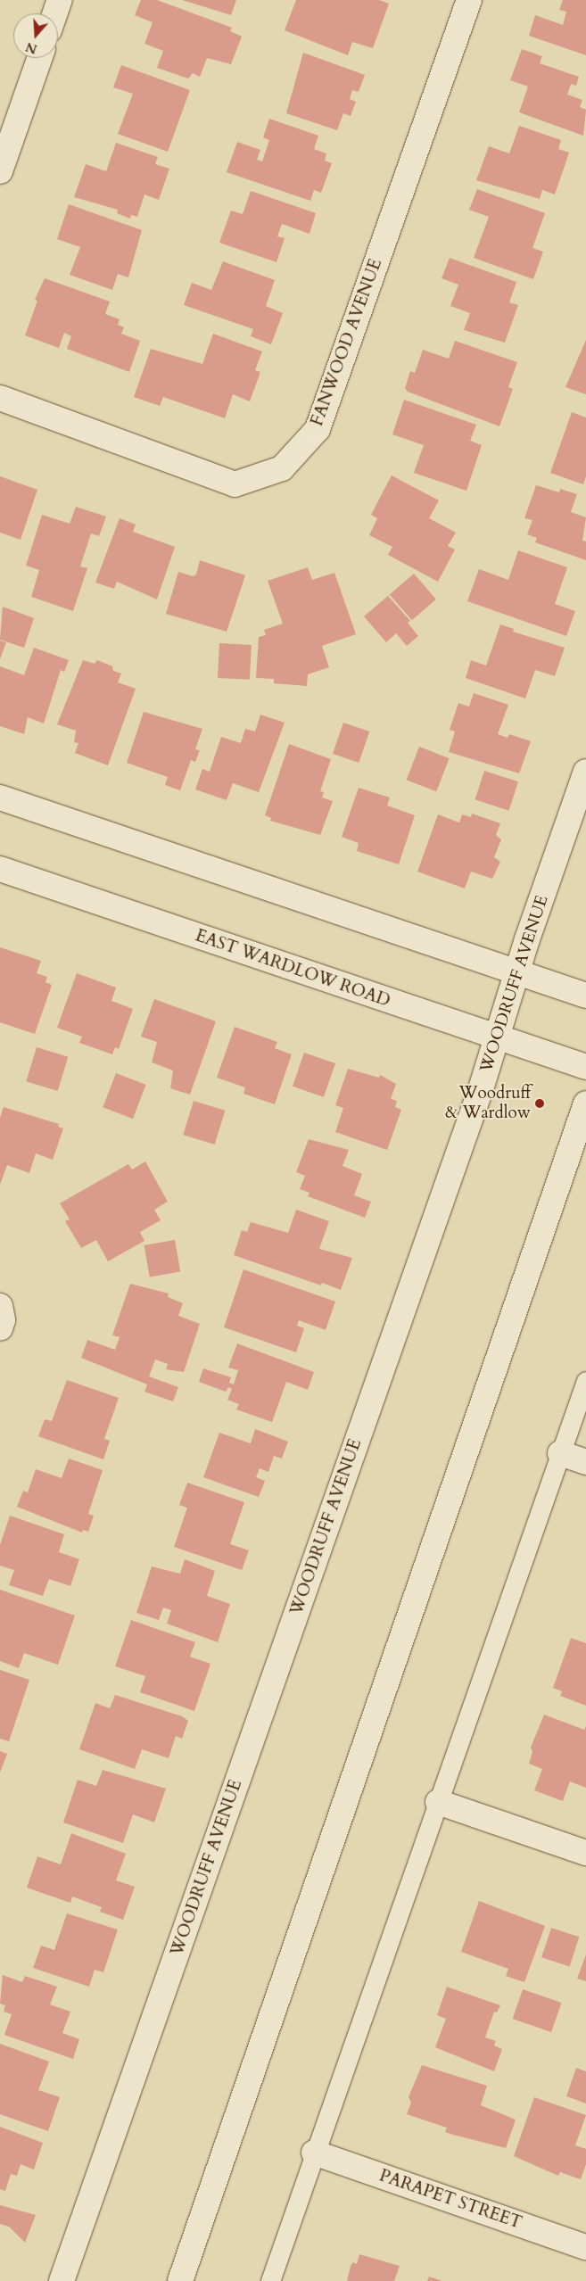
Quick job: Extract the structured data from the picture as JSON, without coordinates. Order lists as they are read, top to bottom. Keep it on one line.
{"streets":{"street":["FANWOOD AVENUE","EAST WARDLOW ROAD","WOODRUFF AVENUE","PARAPET STREET"]},"crossings":[["EAST WARDLOW ROAD","WOODRUFF AVENUE"]],"places":["Woodruff & Wardlow"],"north":"bottom"}
